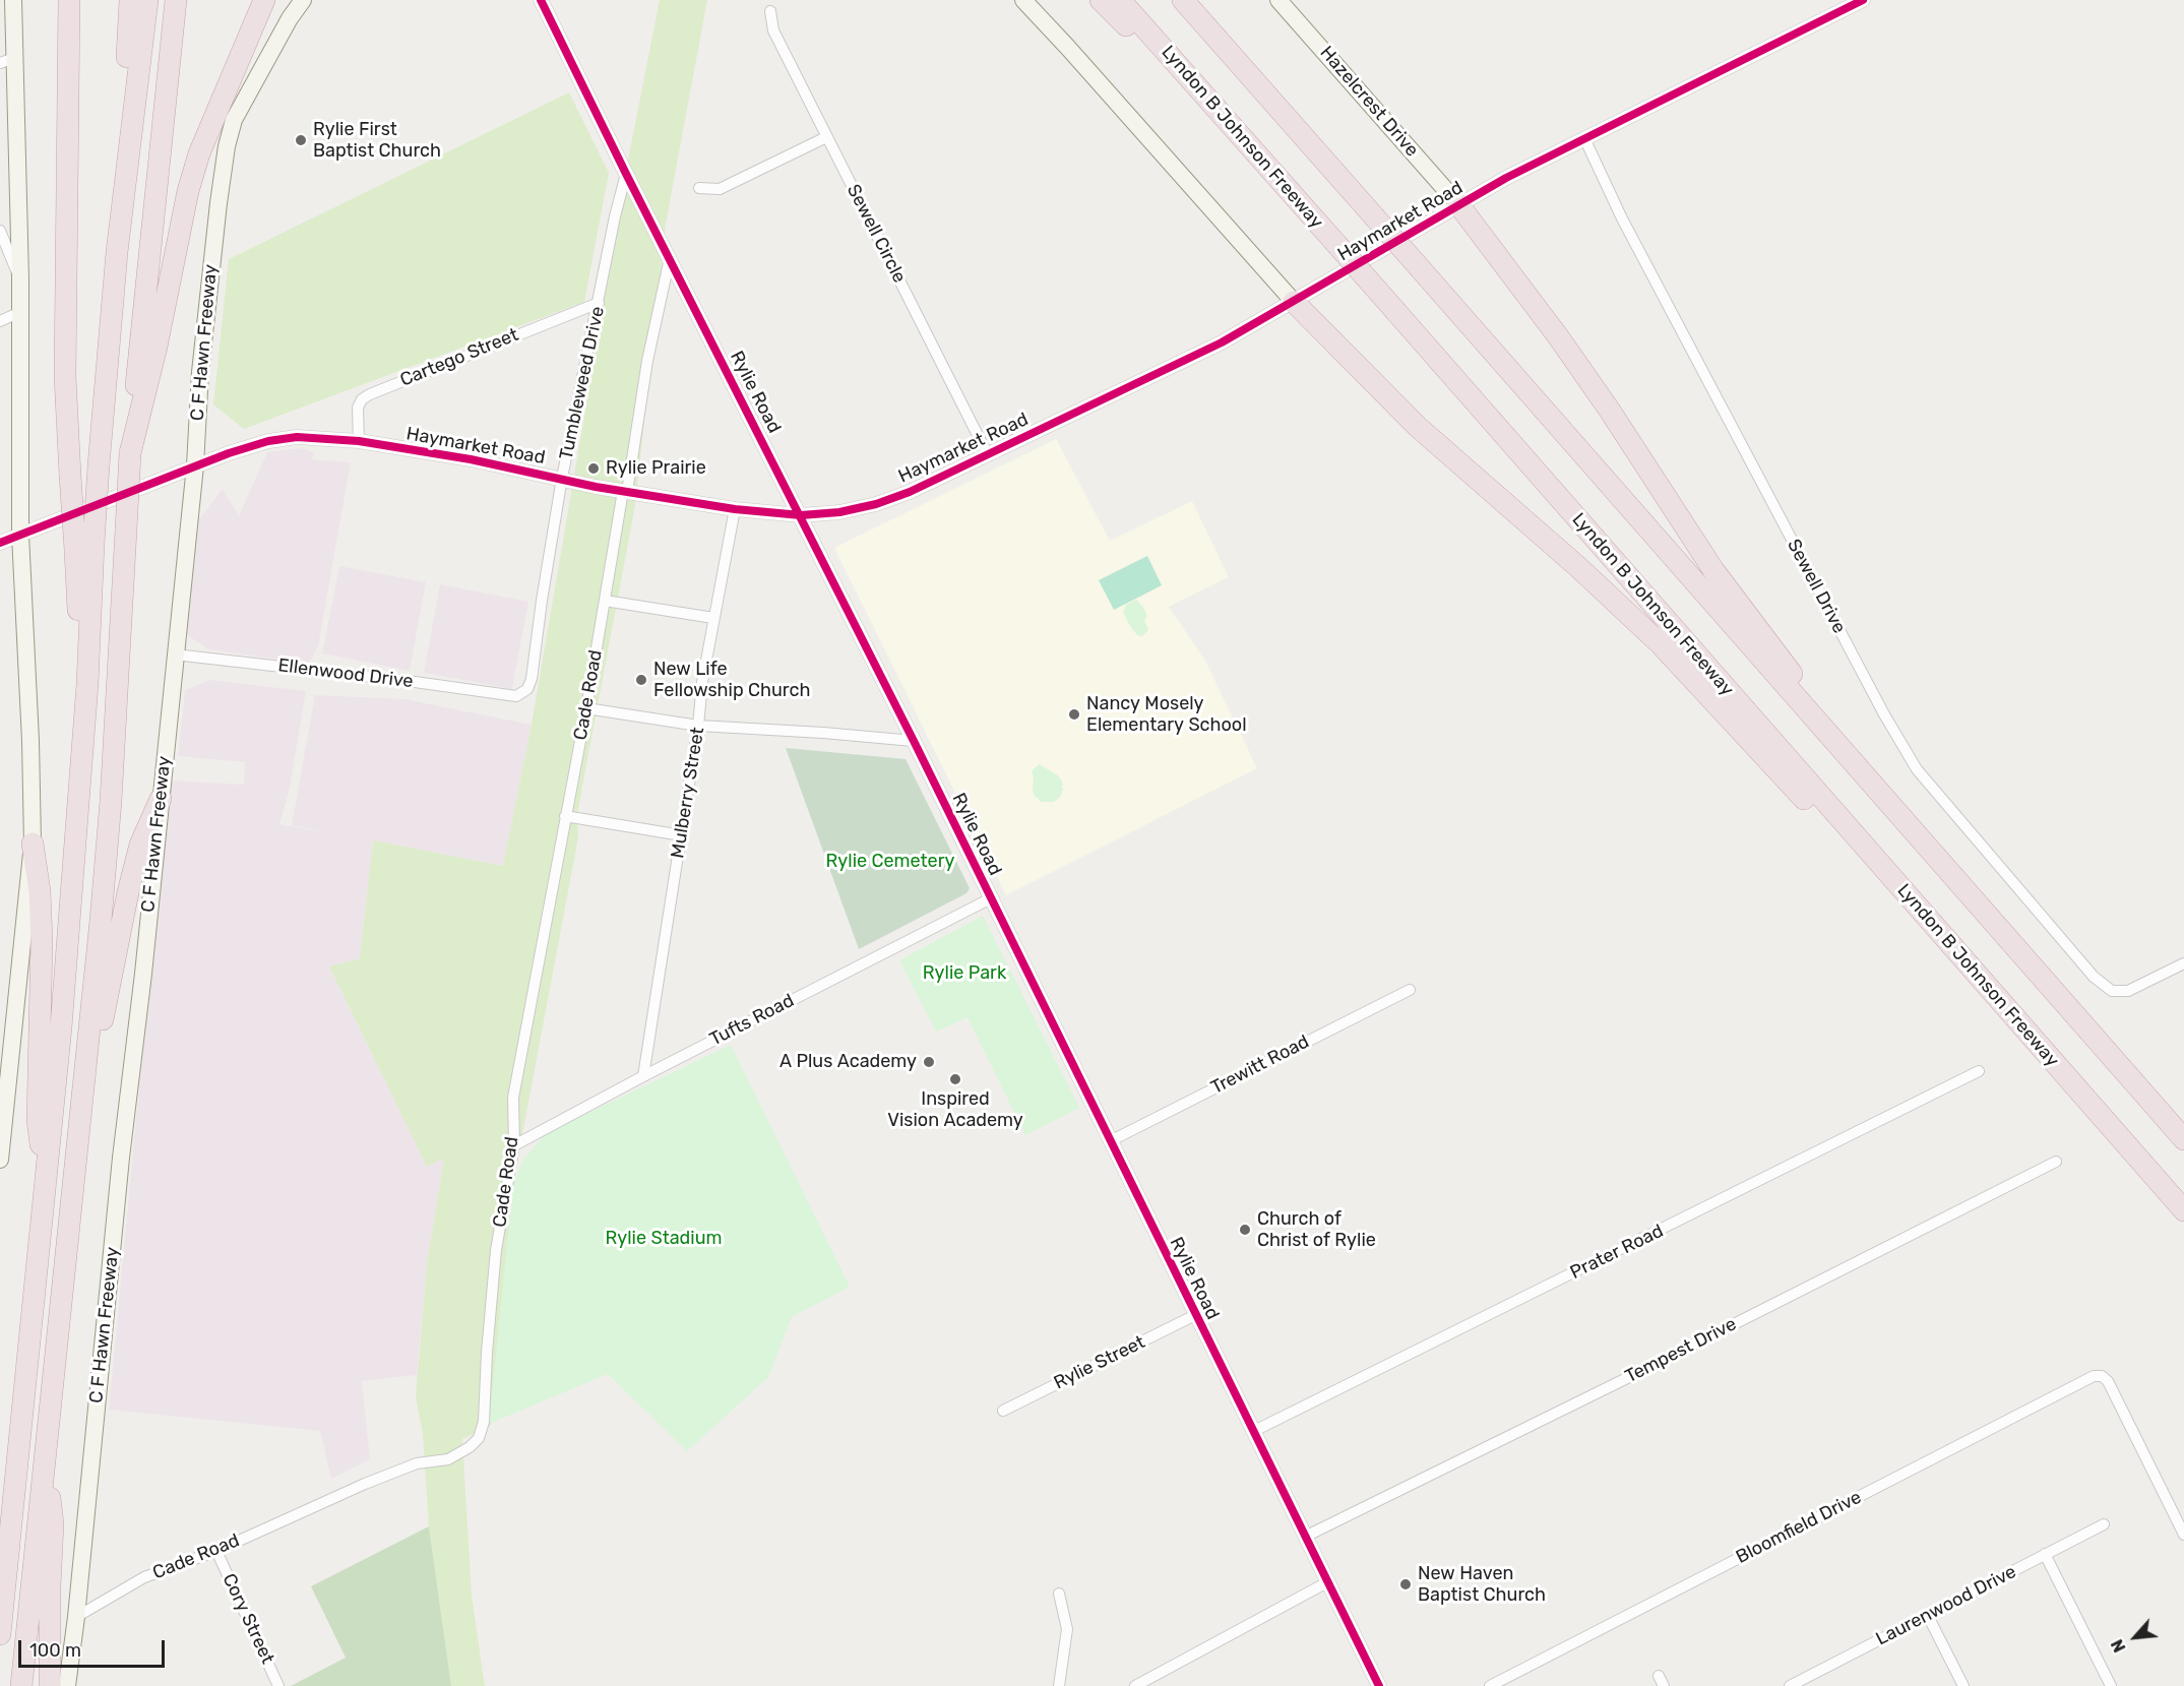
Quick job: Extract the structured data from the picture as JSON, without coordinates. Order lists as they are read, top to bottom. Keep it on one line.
{"streets":{"highway":["Lyndon B Johnson Freeway"],"main road":["Hazelcrest Drive","C F Hawn Freeway"],"street":["Haymarket Road","Sewell Circle","Cartego Street","Tumbleweed Drive","Rylie Road","Sewell Drive","Ellenwood Drive","Cade Road","Mulberry Street","Tufts Road","Trewitt Road","Prater Road","Tempest Drive","Rylie Street","Bloomfield Drive","Laurenwood Drive","Cory Street"]},"crossings":[["Hazelcrest Drive","Haymarket Road"],["Haymarket Road","Sewell Circle"],["Haymarket Road","C F Hawn Freeway"],["Haymarket Road","Cartego Street"],["Haymarket Road","Tumbleweed Drive"],["Haymarket Road","Rylie Road"],["Haymarket Road","Sewell Drive"],["Haymarket Road","Cade Road"],["Haymarket Road","Mulberry Street"],["C F Hawn Freeway","Ellenwood Drive"],["C F Hawn Freeway","Cade Road"],["Cartego Street","Tumbleweed Drive"],["Tumbleweed Drive","Rylie Road"],["Tumbleweed Drive","Ellenwood Drive"],["Rylie Road","Cade Road"],["Rylie Road","Tufts Road"],["Rylie Road","Trewitt Road"],["Rylie Road","Prater Road"],["Rylie Road","Tempest Drive"],["Rylie Road","Rylie Street"],["Cade Road","Tufts Road"],["Cade Road","Cory Street"],["Mulberry Street","Tufts Road"]],"parks":["Rylie Cemetery","Rylie Park","Rylie Stadium"],"places":["Rylie First Baptist Church","Rylie Prairie","New Life Fellowship Church","Nancy Mosely Elementary School","A Plus Academy","Inspired Vision Academy","Church of Christ of Rylie","New Haven Baptist Church"],"scale_bar":"100 m","north":"bottom left"}
